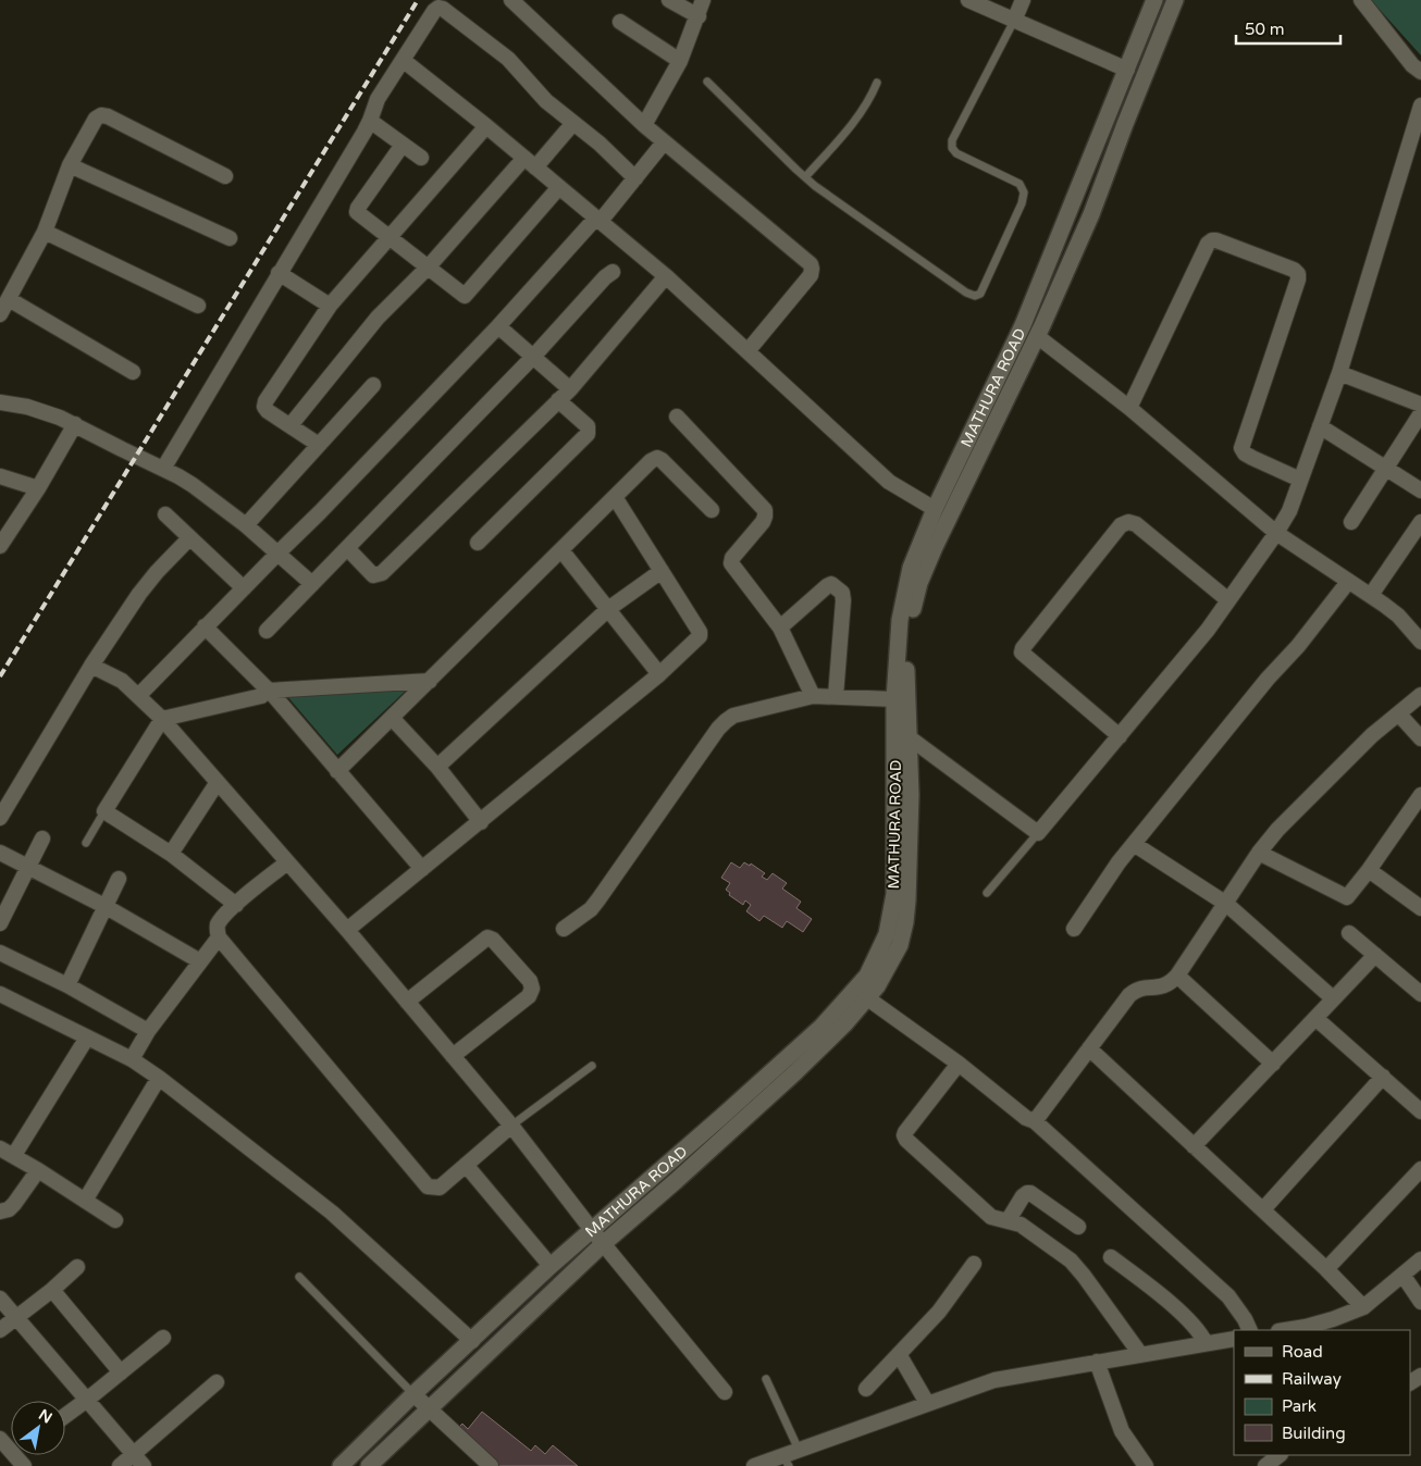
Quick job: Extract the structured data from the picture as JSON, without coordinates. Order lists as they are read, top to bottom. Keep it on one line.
{"streets":{"main road":["MATHURA ROAD"]},"legend":["Road","Railway","Park","Building"],"scale_bar":"50 m","north":"top right"}
